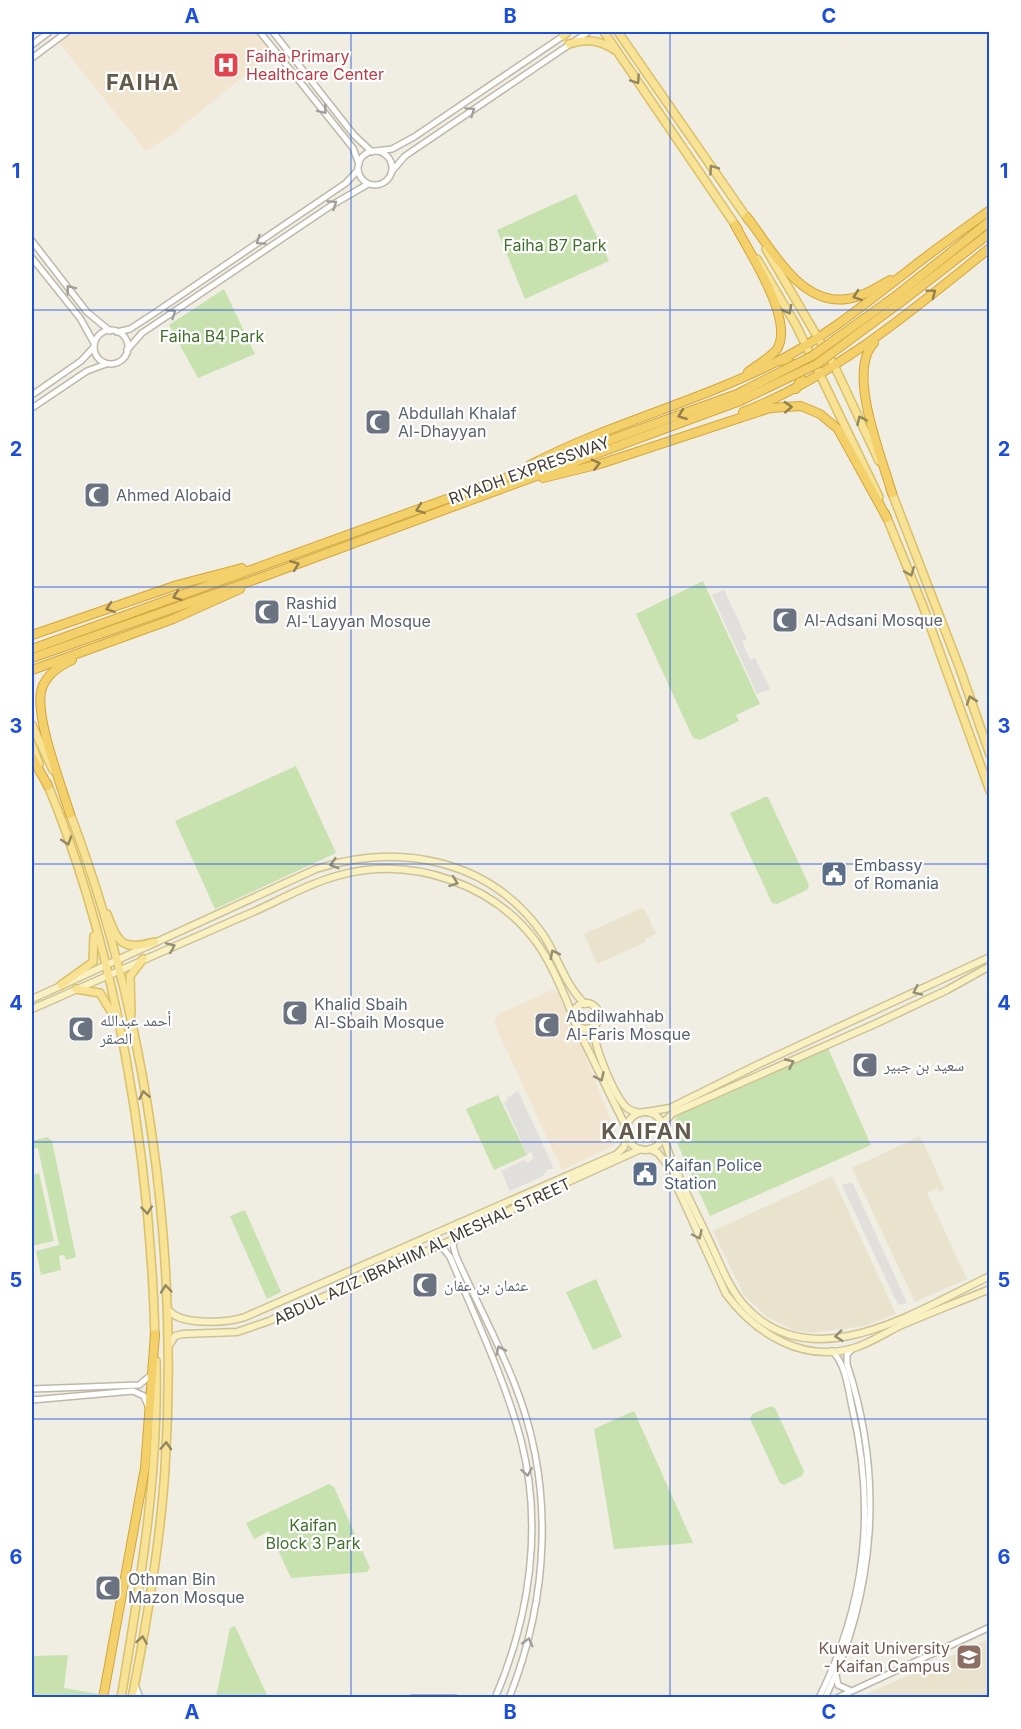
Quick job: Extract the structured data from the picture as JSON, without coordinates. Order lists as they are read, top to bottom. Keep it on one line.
{"streets":{"highway":["RIYADH EXPRESSWAY"],"main road":["ABDUL AZIZ IBRAHIM AL MESHAL STREET"]},"districts":["FAIHA","KAIFAN"],"parks":["Faiha B7 Park","Faiha B4 Park","Kaifan Block 3 Park"],"places":{"hospital":["Faiha Primary Healthcare Center"],"mosque":["Abdullah Khalaf Al-Dhayyan","Ahmed Alobaid","Rashid Al-ʿLayyan Mosque","Al-Adsani Mosque","Khalid Sbaih Al-Sbaih Mosque","Abdilwahhab Al-Faris Mosque","أحمد عبدالله الصقر","سعيد بن جبير","عثمان بن عفان","Othman Bin Mazon Mosque"],"public building":["Embassy of Romania","Kaifan Police Station"],"school or university":["Kuwait University - Kaifan Campus"]},"grid":{"columns":["A","B","C"],"rows":["1","2","3","4","5","6"]}}
